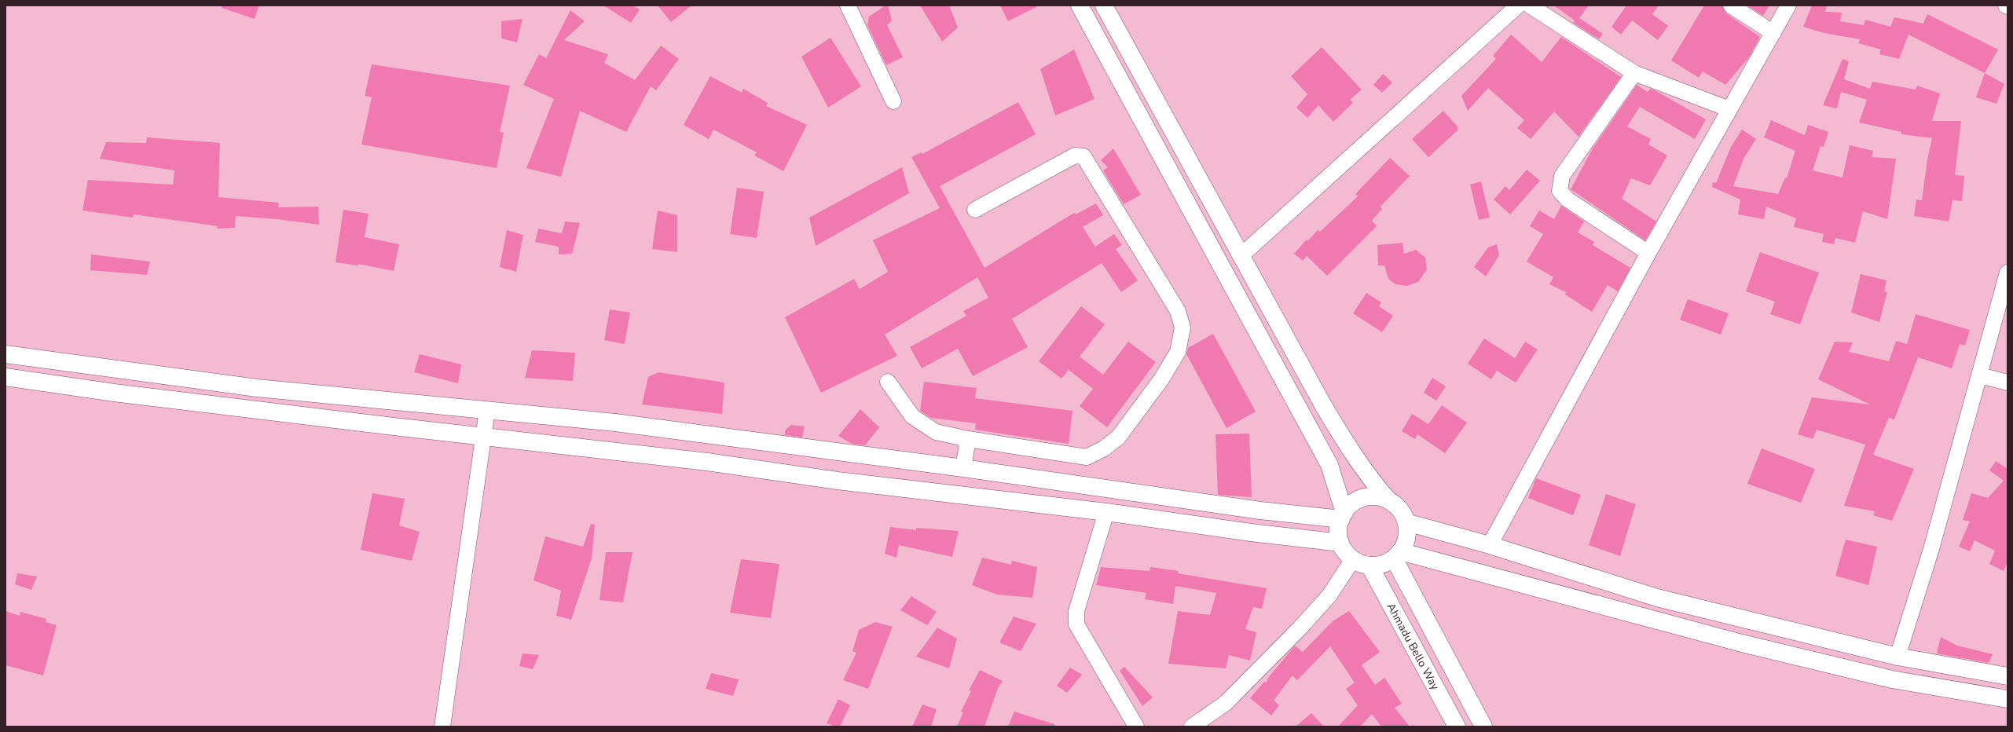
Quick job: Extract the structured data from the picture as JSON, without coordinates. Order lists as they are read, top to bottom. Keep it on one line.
{"streets":{"street":["Ahmadu Bello Way"]}}
